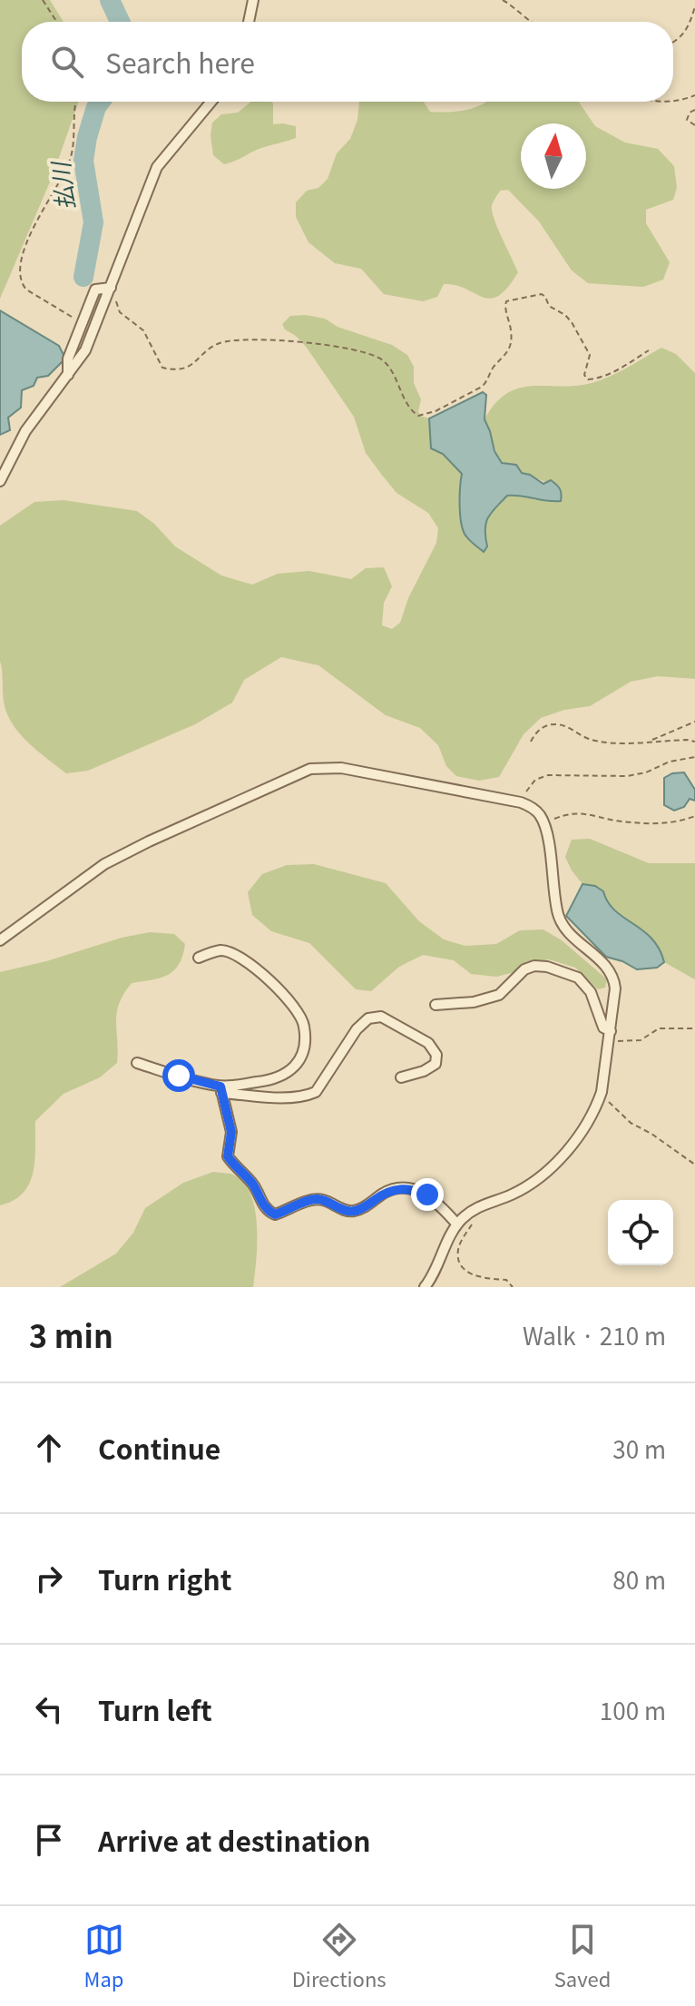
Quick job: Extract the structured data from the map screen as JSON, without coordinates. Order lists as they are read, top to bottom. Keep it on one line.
{"water":["払川"],"north":"top","page":{"search":"Search here","heading":["3 min","Walk · 210 m"],"list":[["Continue","30 m"],["Turn right","80 m"],["Turn left","100 m"],"Arrive at destination"],"nav":["Map","Directions","Saved"]}}
